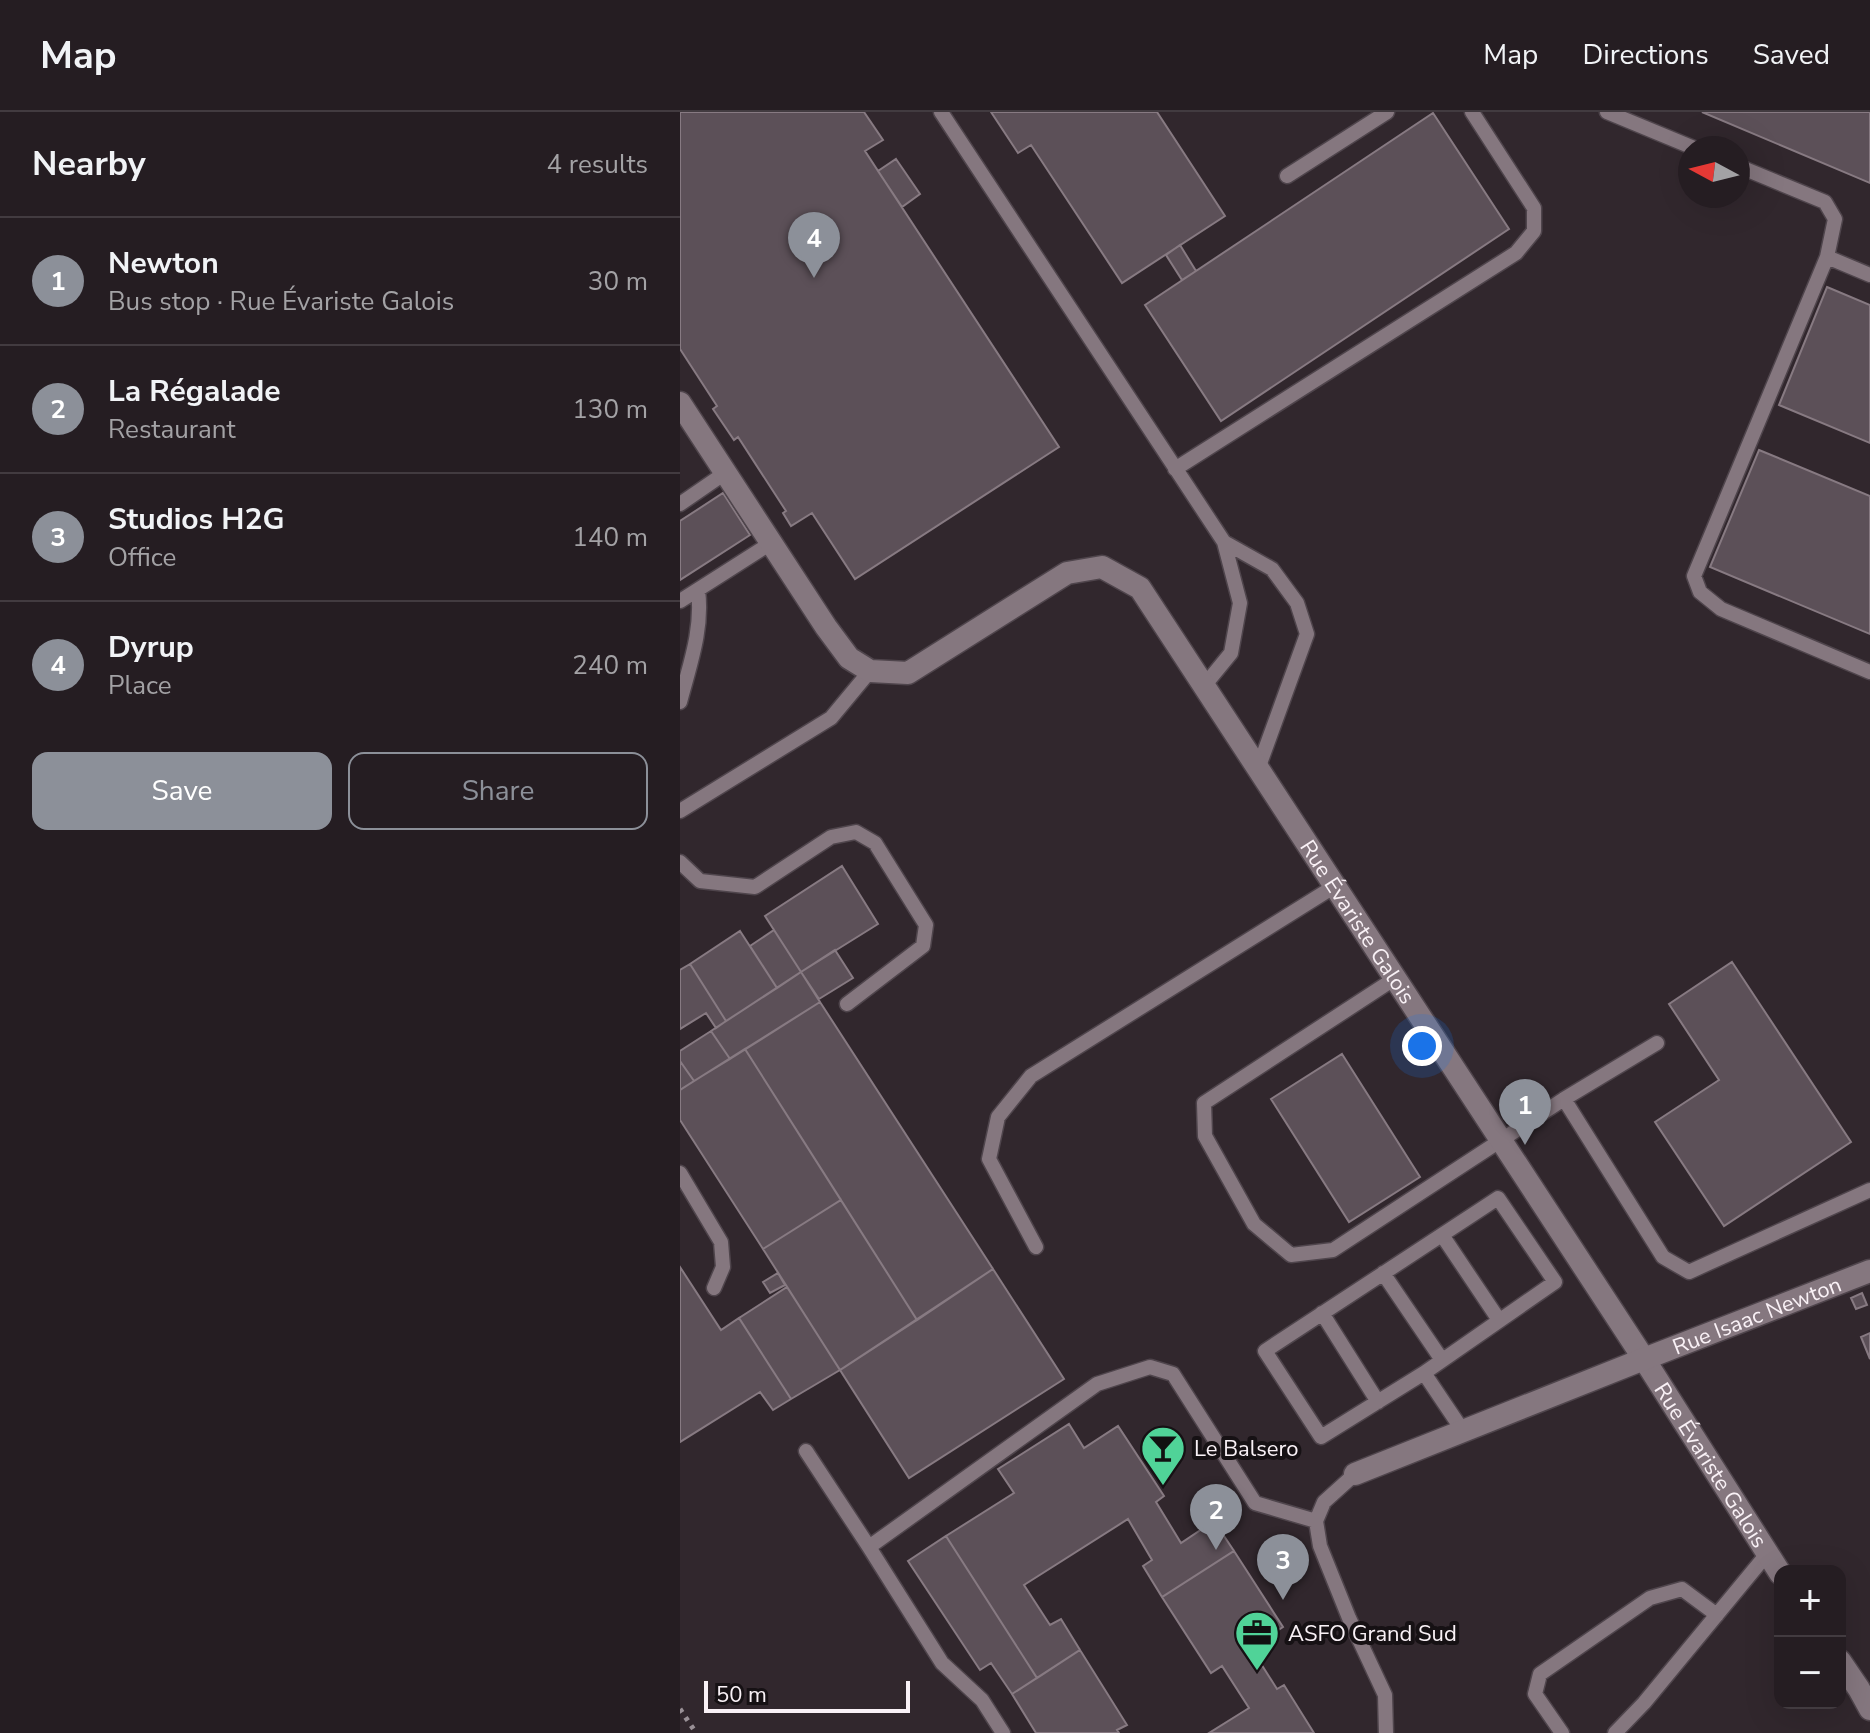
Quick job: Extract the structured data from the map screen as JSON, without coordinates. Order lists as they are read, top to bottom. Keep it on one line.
{"streets":{"street":["Rue Évariste Galois","Rue Isaac Newton"]},"crossings":[["Rue Évariste Galois","Rue Isaac Newton"]],"places":{"bar":["Le Balsero"],"office":["ASFO Grand Sud"]},"scale_bar":"50 m","north":"left","page":{"header":"Map","nav":["Map","Directions","Saved"],"heading":["Nearby","4 results"],"pins":["4","1","2","3"],"list":[{"mark":"1","name":"Newton","note":"Bus stop · Rue Évariste Galois","value":"30 m"},{"mark":"2","name":"La Régalade","note":"Restaurant","value":"130 m"},{"mark":"3","name":"Studios H2G","note":"Office","value":"140 m"},{"mark":"4","name":"Dyrup","note":"Place","value":"240 m"}],"buttons":["Save","Share"],"map_buttons":["+","−"],"scale":"50 m"}}
